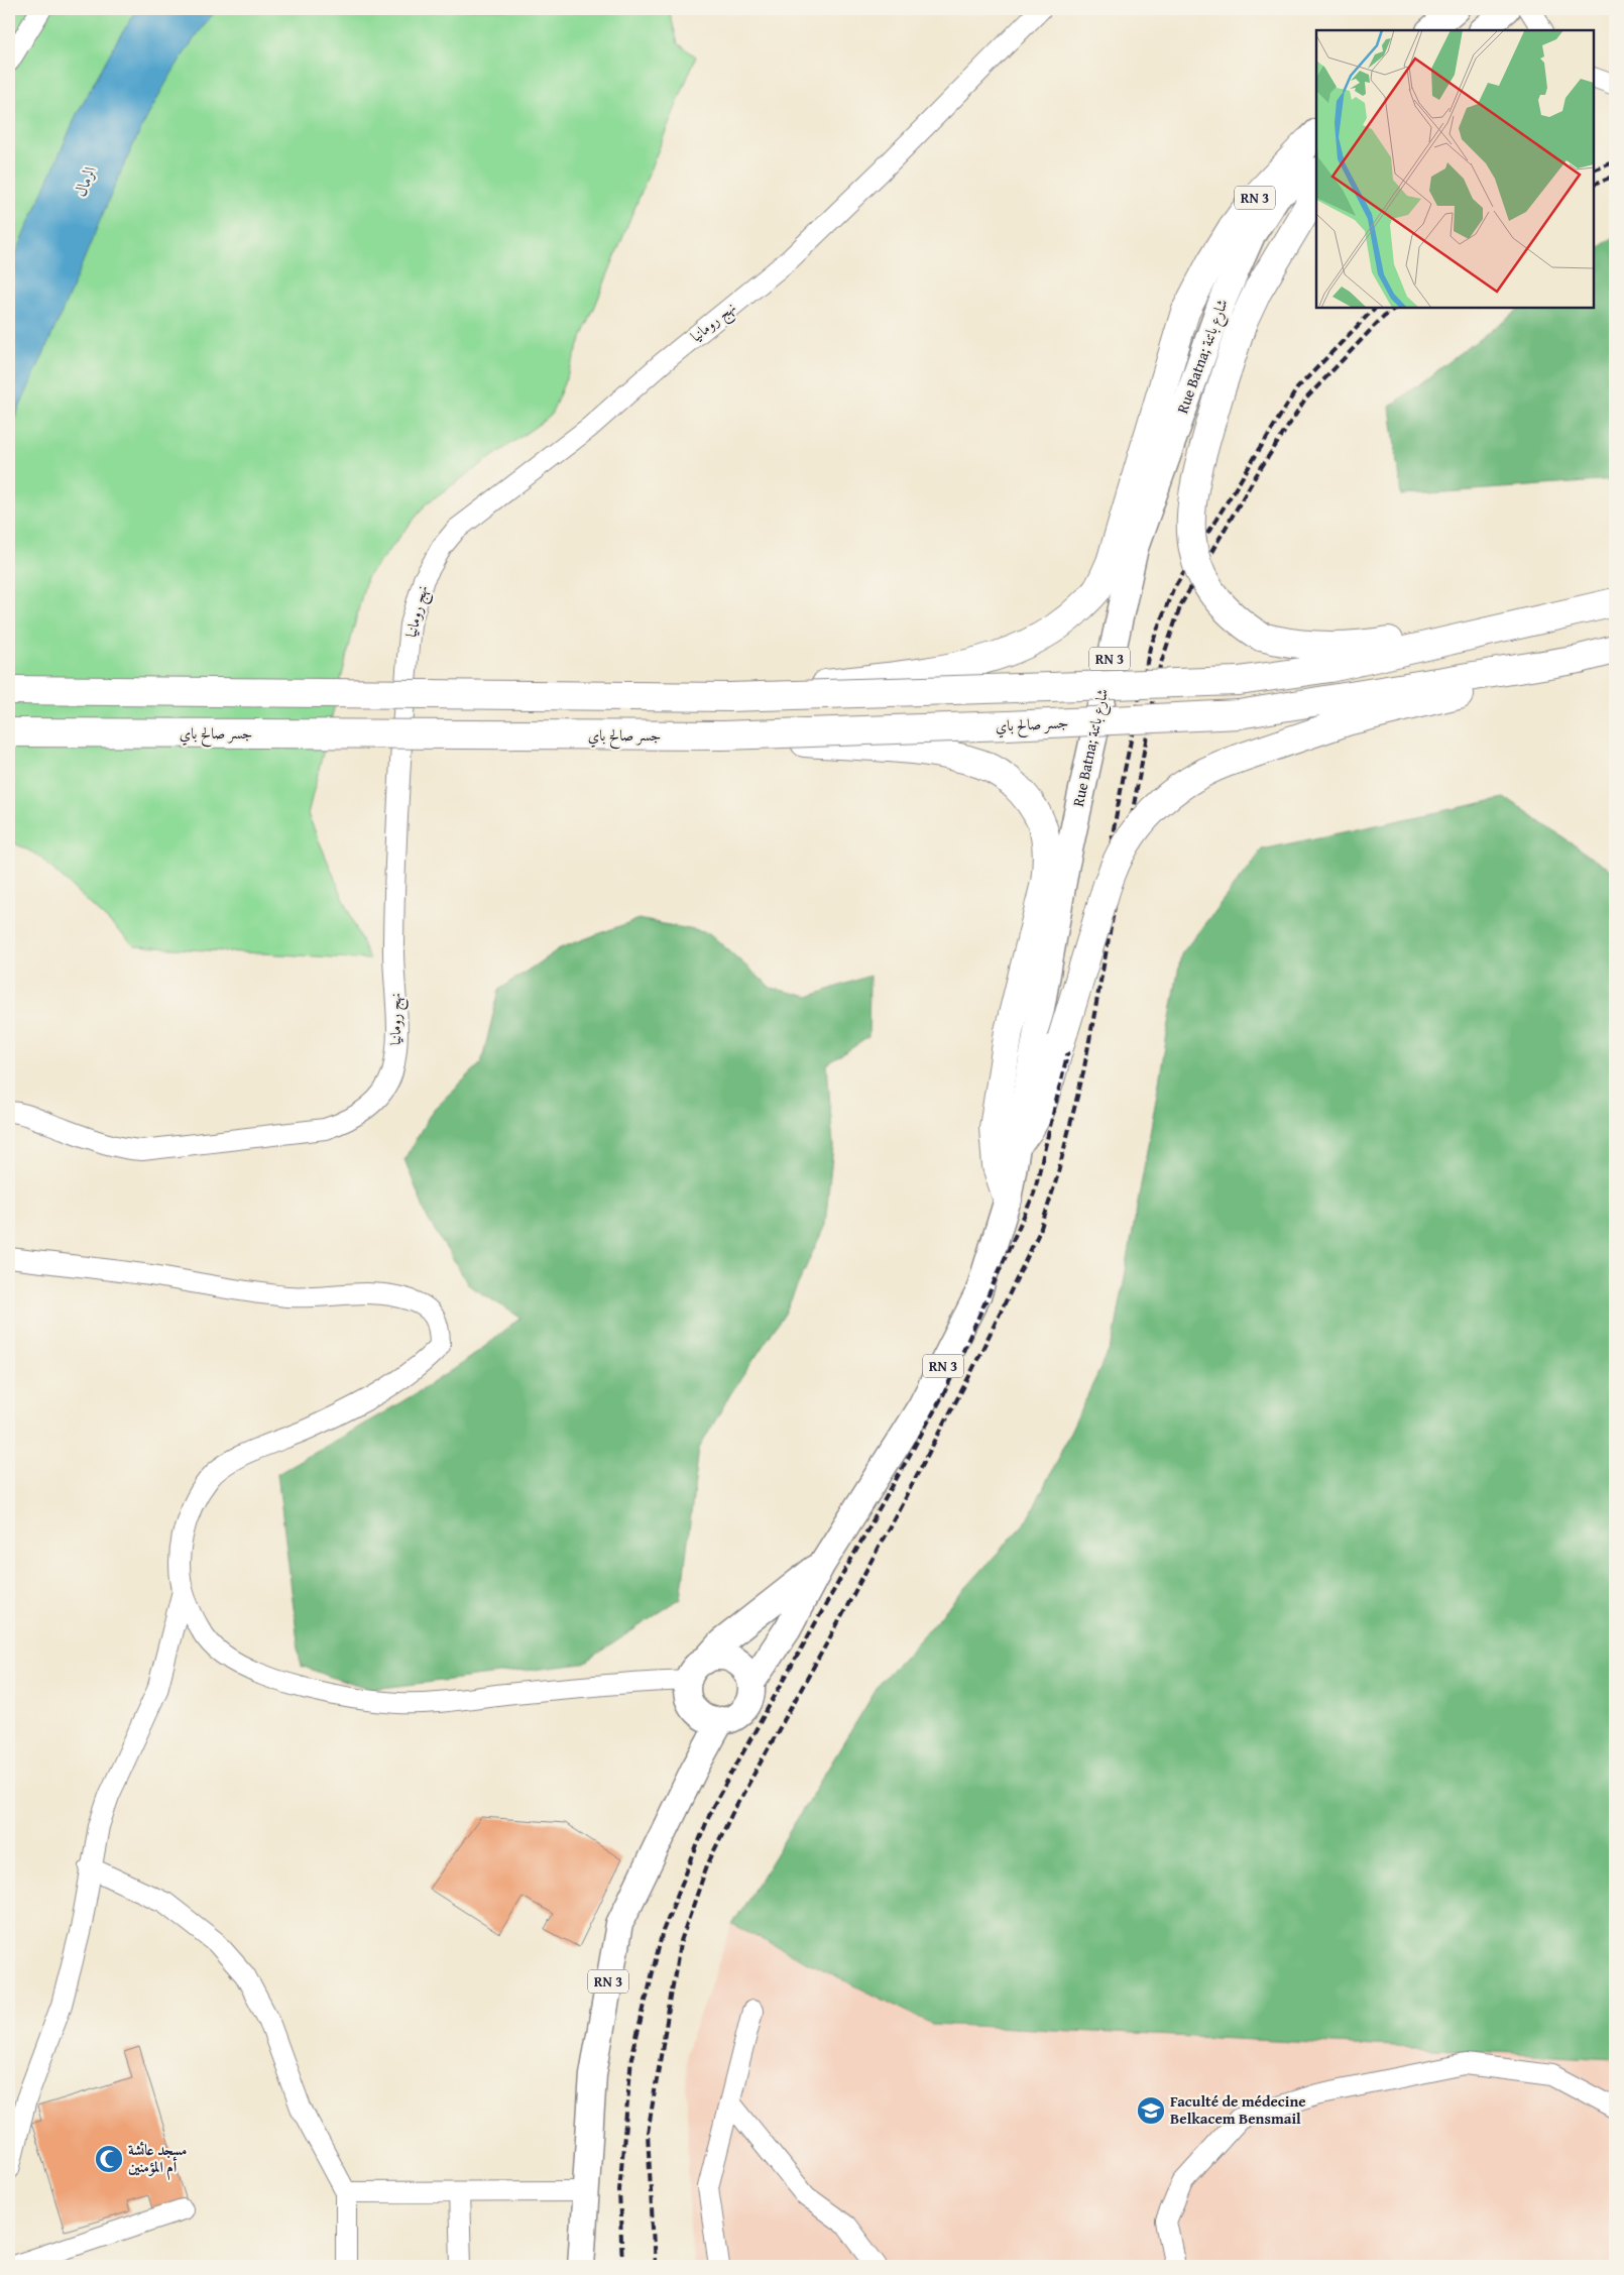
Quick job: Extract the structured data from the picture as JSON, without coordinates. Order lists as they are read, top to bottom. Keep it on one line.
{"streets":{"highway":["RN 3","جسر صالح باي"],"main road":["Rue Batna; شارع باتنة"],"street":["نهج رومانيا"]},"crossings":[["RN 3","Rue Batna; شارع باتنة"]],"water":["الرمال"],"places":{"school or university":["Faculté de médecine Belkacem Bensmail"],"mosque":["مسجد عائشة أم المؤمنين"]}}
